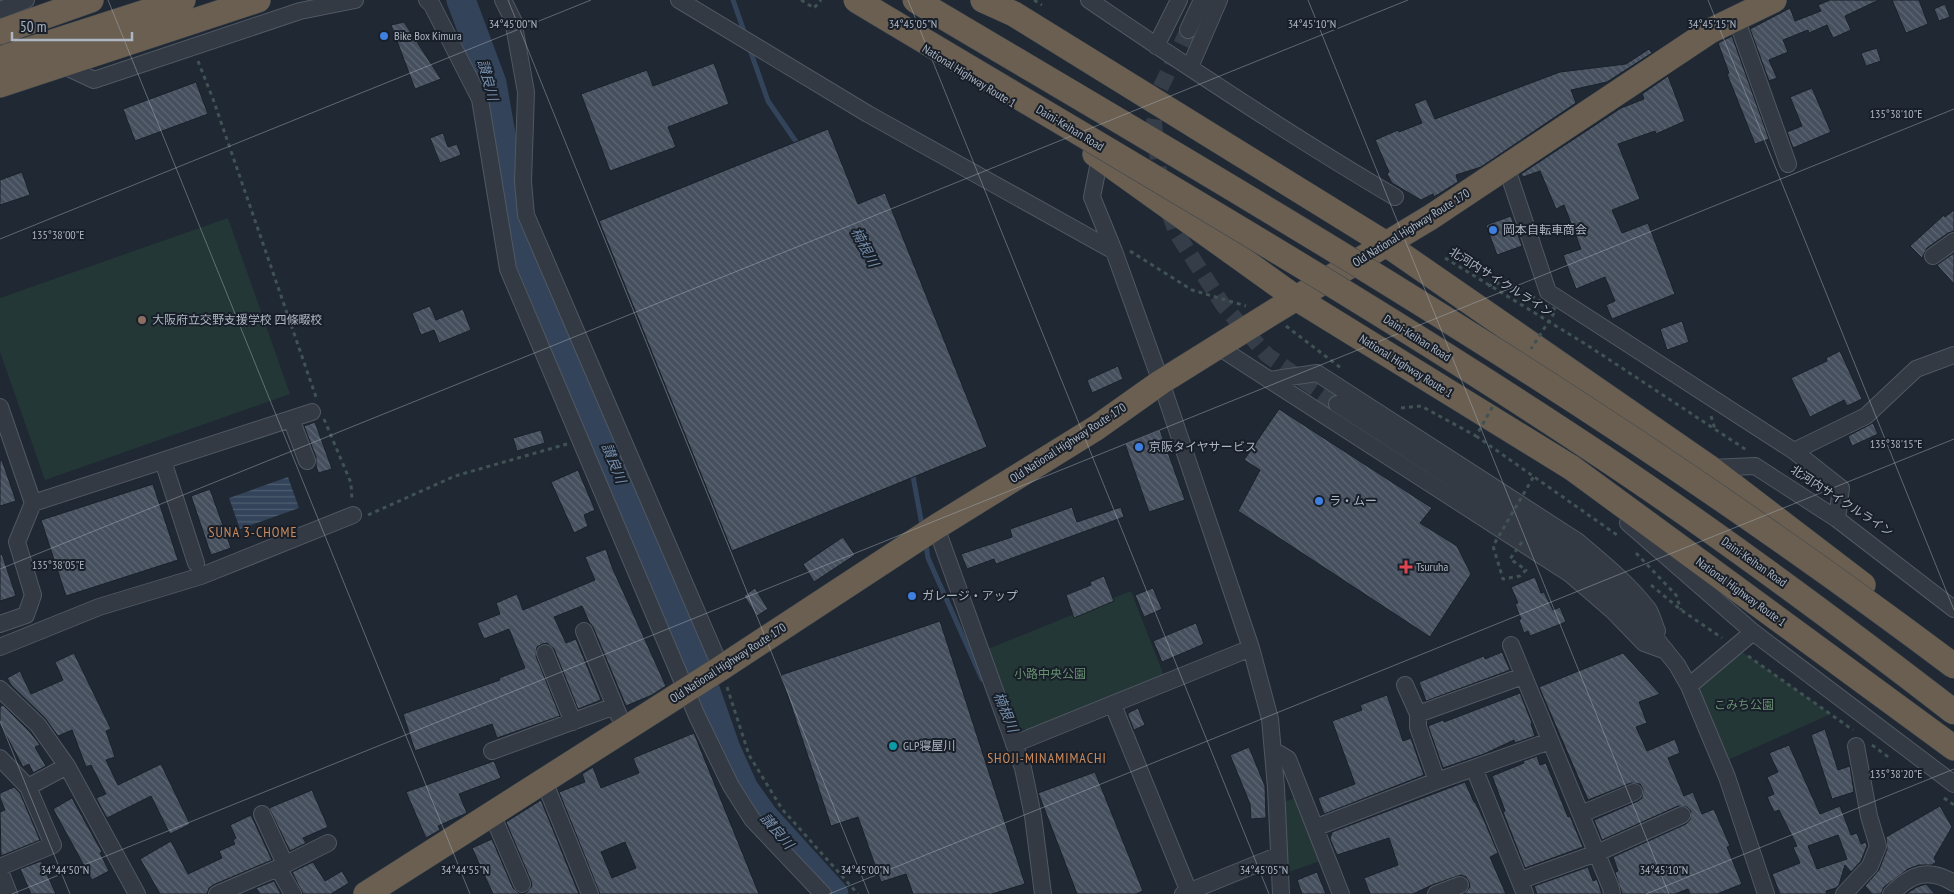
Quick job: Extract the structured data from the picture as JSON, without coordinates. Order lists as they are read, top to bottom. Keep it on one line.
{"streets":{"highway":["National Highway Route 1","Daini-Keihan Road","Old National Highway Route 170"],"path":["北河内サイクルライン"]},"crossings":[["National Highway Route 1","Old National Highway Route 170"]],"districts":["SUNA 3-CHOME","SHOJI-MINAMIMACHI"],"water":["讃良川","楠根川"],"parks":["小路中央公園","こみち公園"],"places":{"other":["Bike Box Kimura","岡本自転車商会","大阪府立交野支援学校 四條畷校","京阪タイヤサービス","ラ・ムー","ガレージ・アップ","GLP寝屋川"],"health":["Tsuruha"]},"scale_bar":"50 m","coordinates":["34°45'00\"N","34°45'05\"N","34°45'10\"N","34°45'15\"N","135°38'10\"E","135°38'00\"E","135°38'15\"E","135°38'05\"E","135°38'20\"E","34°44'50\"N","34°44'55\"N"]}
